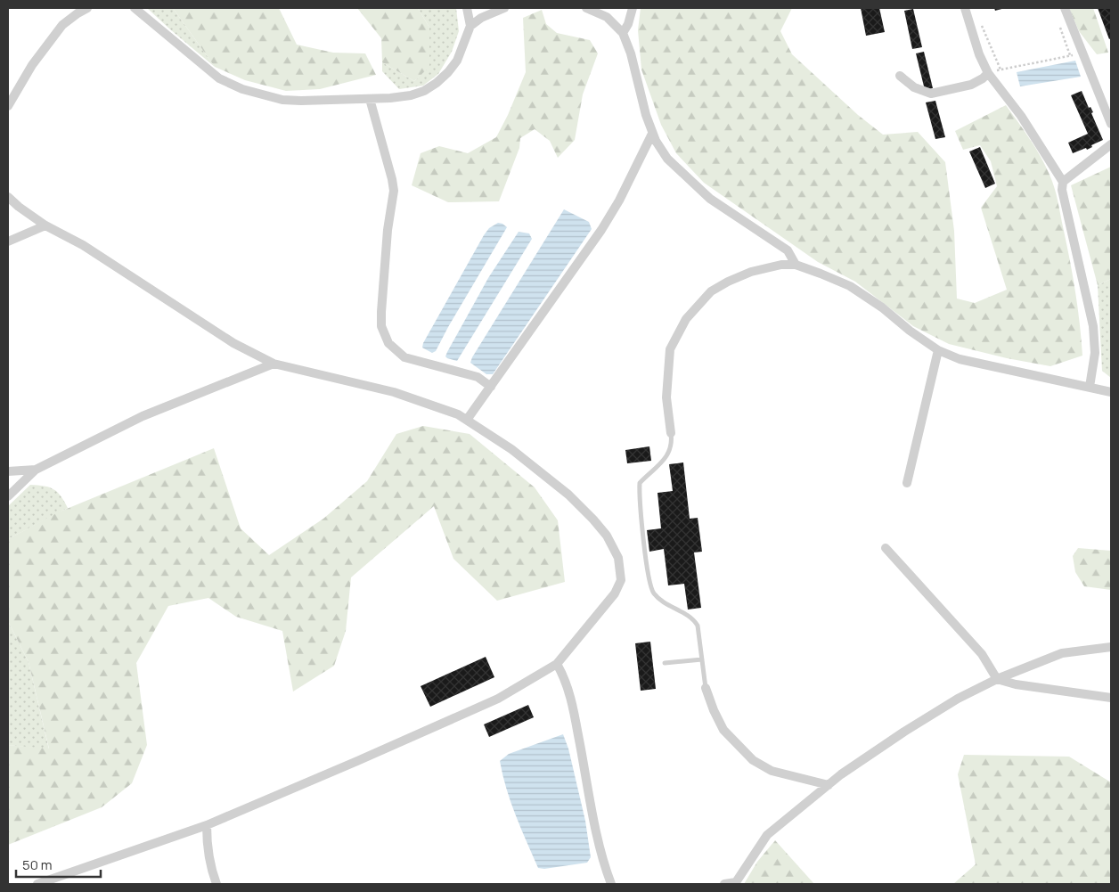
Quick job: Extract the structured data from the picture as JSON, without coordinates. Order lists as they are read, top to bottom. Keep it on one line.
{"scale_bar":"50 m"}
